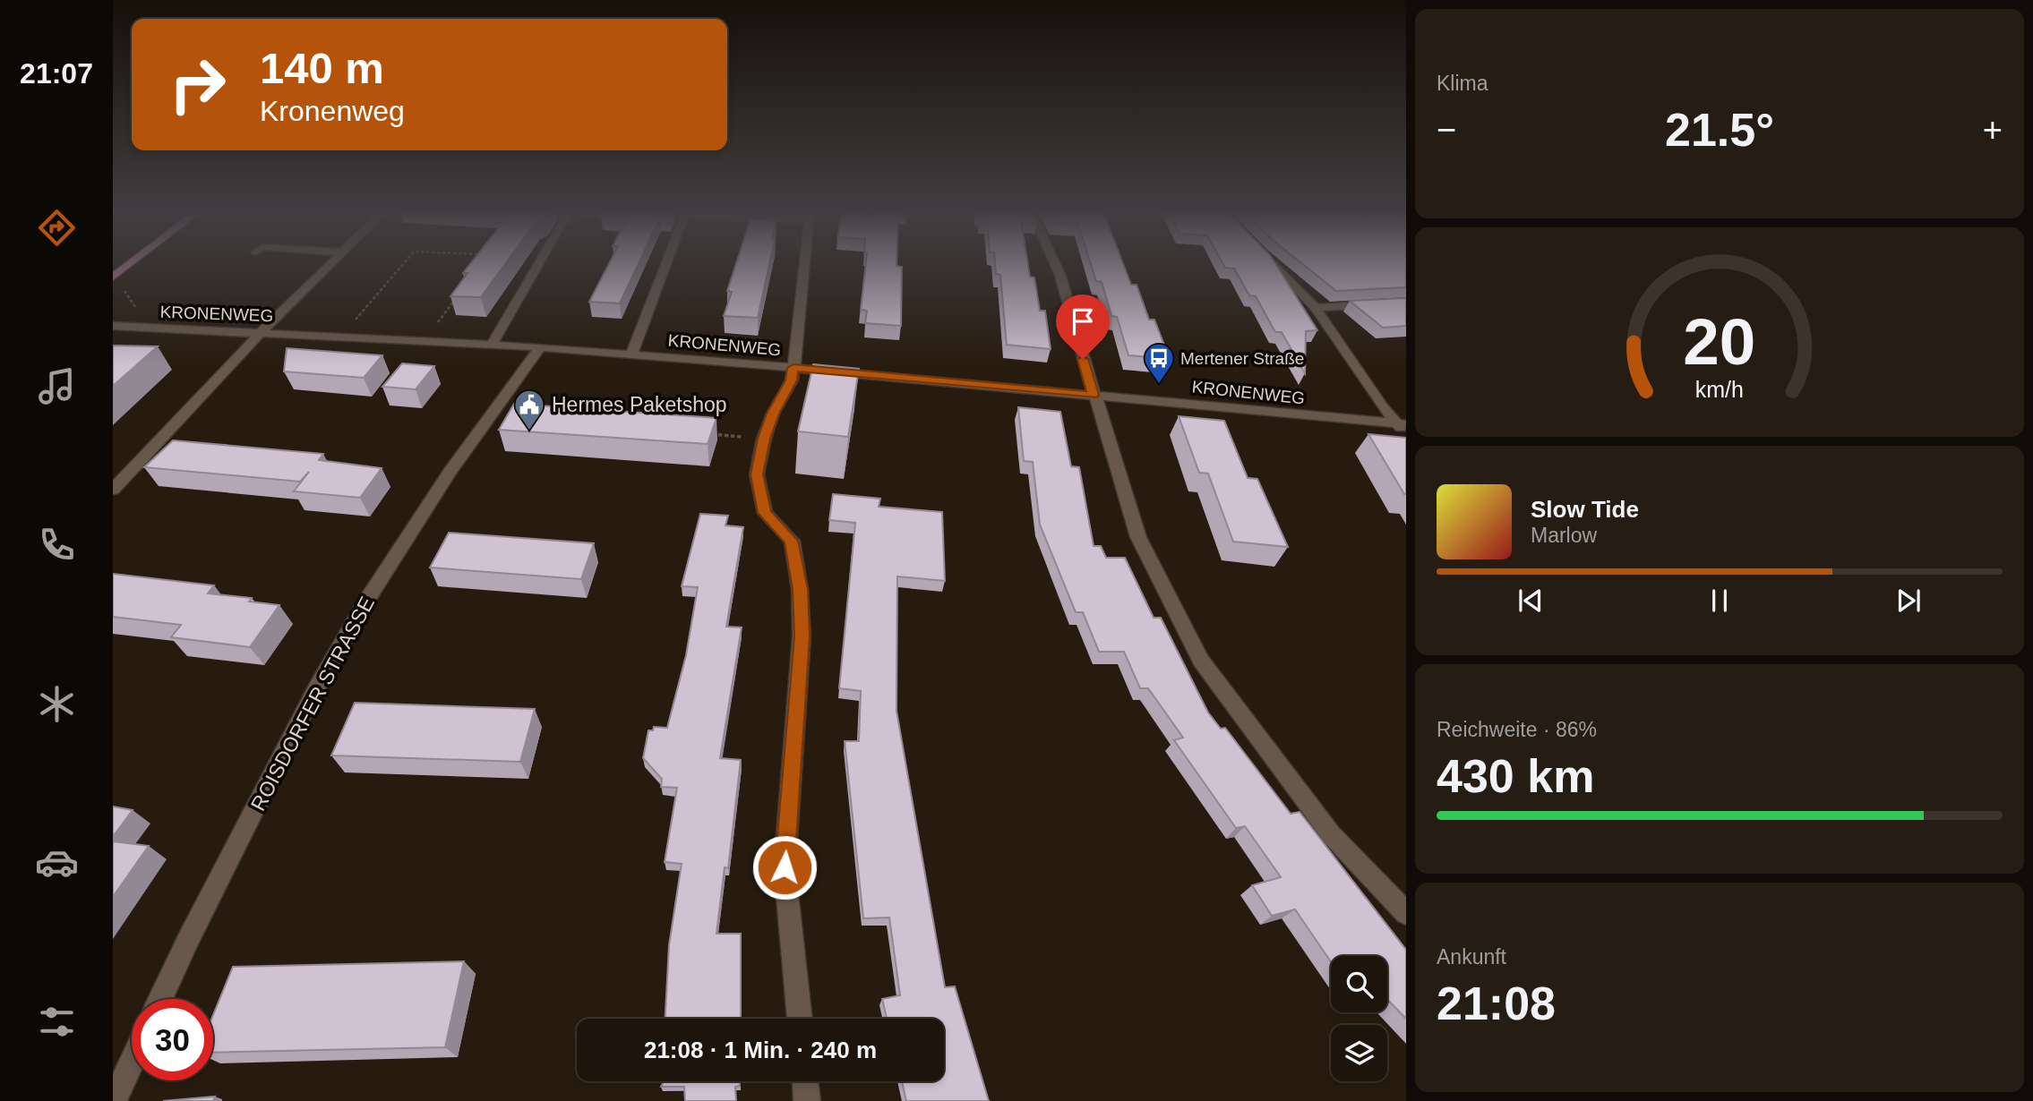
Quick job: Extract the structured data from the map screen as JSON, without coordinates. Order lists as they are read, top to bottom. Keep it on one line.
{"streets":{"street":["KRONENWEG","ROISDORFER STRASSE"]},"crossings":[["KRONENWEG","ROISDORFER STRASSE"]],"places":{"bus stop":["Mertener Straße"],"public building":["Hermes Paketshop"]},"page":{"tabs":"21:07","tile":["Klima",["Reichweite · 86%","430 km"],["Ankunft","21:08"]],"turn":["140 m","Kronenweg"],"heat":["−","21.5°","+"],"song":["Slow Tide","Marlow"],"limit":"30","trip":"21:08 · 1 Min. · 240 m","gauge":["20","km/h"]}}
